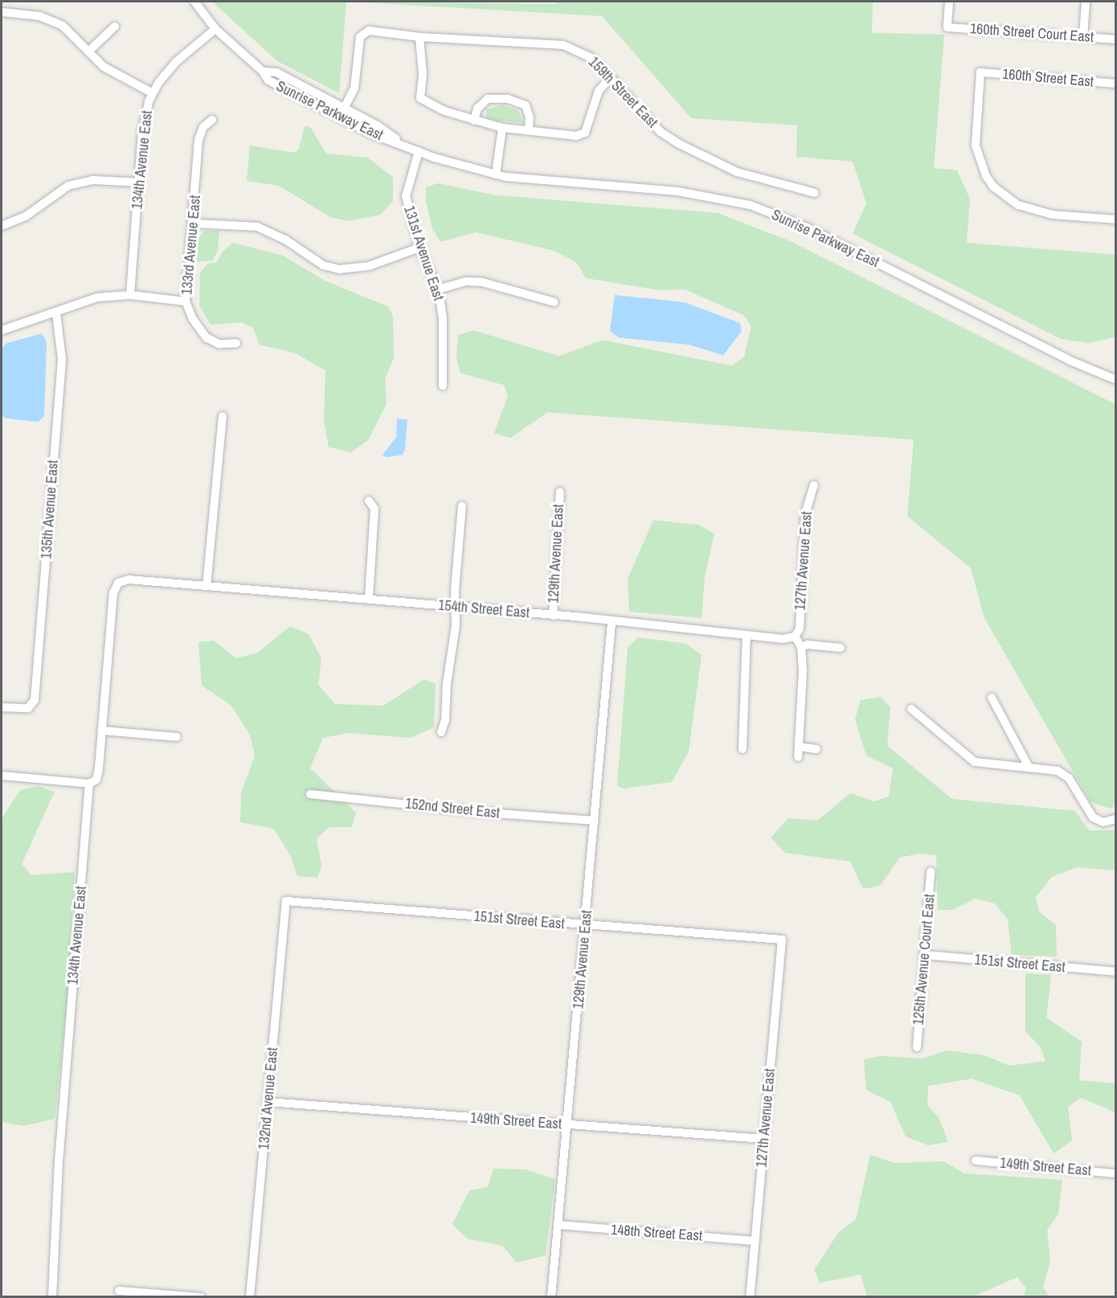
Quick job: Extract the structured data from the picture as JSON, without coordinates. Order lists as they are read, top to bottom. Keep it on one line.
{"streets":{"street":["160th Street Court East","160th Street East","159th Street East","Sunrise Parkway East","134th Avenue East","133rd Avenue East","131st Avenue East","135th Avenue East","129th Avenue East","127th Avenue East","154th Street East","152nd Street East","151st Street East","125th Avenue Court East","132nd Avenue East","149th Street East","148th Street East"]},"crossings":[["159th Street East","Sunrise Parkway East"],["Sunrise Parkway East","134th Avenue East"],["Sunrise Parkway East","131st Avenue East"],["134th Avenue East","154th Street East"],["129th Avenue East","154th Street East"],["129th Avenue East","152nd Street East"],["129th Avenue East","151st Street East"],["129th Avenue East","149th Street East"],["129th Avenue East","148th Street East"],["127th Avenue East","154th Street East"],["127th Avenue East","151st Street East"],["127th Avenue East","149th Street East"],["127th Avenue East","148th Street East"],["151st Street East","125th Avenue Court East"],["151st Street East","132nd Avenue East"],["132nd Avenue East","149th Street East"]]}
